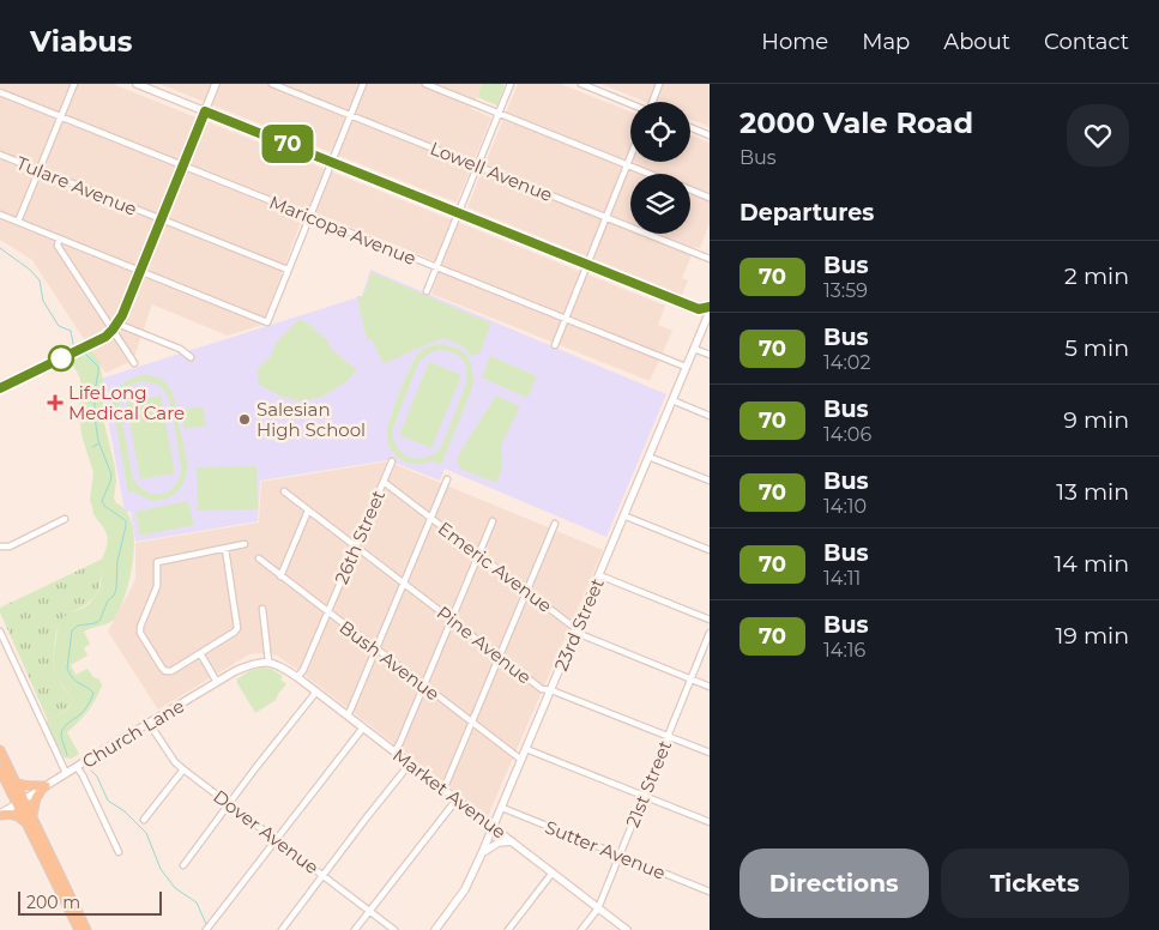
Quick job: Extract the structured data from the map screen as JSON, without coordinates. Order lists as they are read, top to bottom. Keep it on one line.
{"streets":{"street":["Lowell Avenue","Tulare Avenue","Maricopa Avenue","26th Street","Emeric Avenue","23rd Street","Pine Avenue","Bush Avenue","Church Lane","21st Street","Market Avenue","Dover Avenue","Sutter Avenue"]},"crossings":[["Maricopa Avenue","23rd Street"],["26th Street","Emeric Avenue"],["26th Street","Pine Avenue"],["26th Street","Bush Avenue"],["26th Street","Market Avenue"],["Emeric Avenue","23rd Street"],["Emeric Avenue","21st Street"],["23rd Street","Pine Avenue"],["23rd Street","Bush Avenue"],["23rd Street","Market Avenue"],["23rd Street","Sutter Avenue"],["Pine Avenue","21st Street"],["Church Lane","Market Avenue"],["Church Lane","Dover Avenue"],["21st Street","Market Avenue"],["21st Street","Sutter Avenue"]],"places":{"health":["LifeLong Medical Care"],"other":["Salesian High School"]},"lines":["bus line 70"],"scale_bar":"200 m","page":{"header":"Viabus","nav":["Home","Map","About","Contact"],"on_map":"70","heading":[["2000 Vale Road","Bus"],"Departures"],"list":[{"mark":"70","name":"Bus","note":"13:59","value":"2 min"},{"mark":"70","name":"Bus","note":"14:02","value":"5 min"},{"mark":"70","name":"Bus","note":"14:06","value":"9 min"},{"mark":"70","name":"Bus","note":"14:10","value":"13 min"},{"mark":"70","name":"Bus","note":"14:11","value":"14 min"},{"mark":"70","name":"Bus","note":"14:16","value":"19 min"}],"buttons":["Directions","Tickets"],"scale":"200 m"}}
